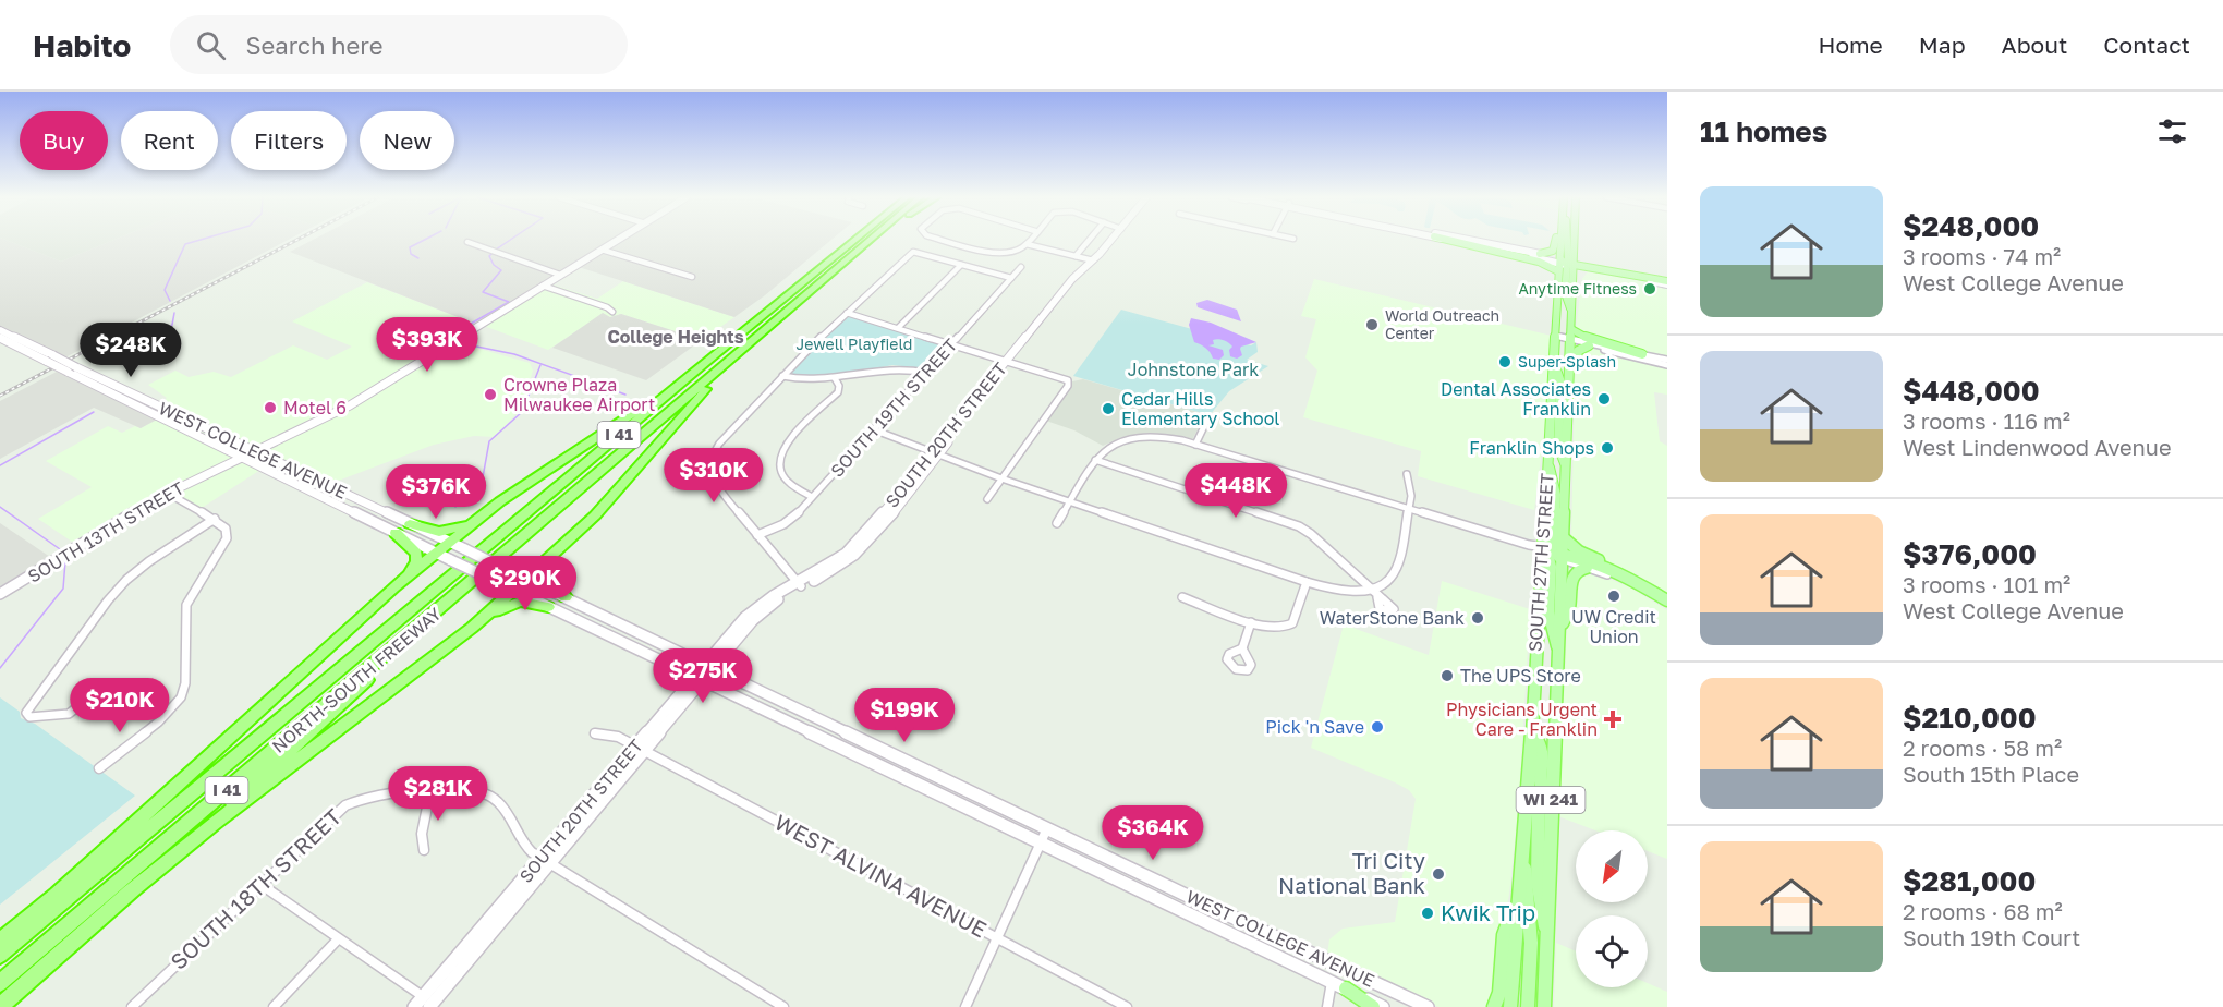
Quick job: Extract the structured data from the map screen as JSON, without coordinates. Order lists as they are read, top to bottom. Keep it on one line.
{"streets":{"highway":["I 41","NORTH-SOUTH FREEWAY"],"main road":["SOUTH 20TH STREET","WEST COLLEGE AVENUE","SOUTH 13TH STREET","SOUTH 27TH STREET","WI 241"],"street":["SOUTH 19TH STREET","WEST ALVINA AVENUE","SOUTH 18TH STREET"]},"crossings":[["SOUTH 20TH STREET","WEST COLLEGE AVENUE"],["SOUTH 20TH STREET","WEST ALVINA AVENUE"],["SOUTH 20TH STREET","SOUTH 18TH STREET"],["WEST COLLEGE AVENUE","SOUTH 13TH STREET"]],"districts":["College Heights"],"parks":["Jewell Playfield","Johnstone Park"],"places":{"other":["Anytime Fitness","World Outreach Center","Super-Splash","Crowne Plaza Milwaukee Airport","Dental Associates Franklin","Motel 6","Cedar Hills Elementary School","Franklin Shops","UW Credit Union","WaterStone Bank","The UPS Store","Pick 'n Save","Tri City National Bank","Kwik Trip"],"health":["Physicians Urgent Care - Franklin"]},"north":"bottom left","page":{"header":"Habito","search":"Search here","nav":["Home","Map","About","Contact"],"heading":"11 homes","chip":["Buy","Rent","Filters","New"],"list":[{"name":"$248,000","note":"3 rooms · 74 m² · West College Avenue"},{"name":"$448,000","note":"3 rooms · 116 m² · West Lindenwood Avenue"},{"name":"$376,000","note":"3 rooms · 101 m² · West College Avenue"},{"name":"$210,000","note":"2 rooms · 58 m² · South 15th Place"},{"name":"$281,000","note":"2 rooms · 68 m² · South 19th Court"}],"price":["$393K","$248K","$310K","$448K","$376K","$290K","$275K","$210K","$199K","$281K","$364K"]}}
